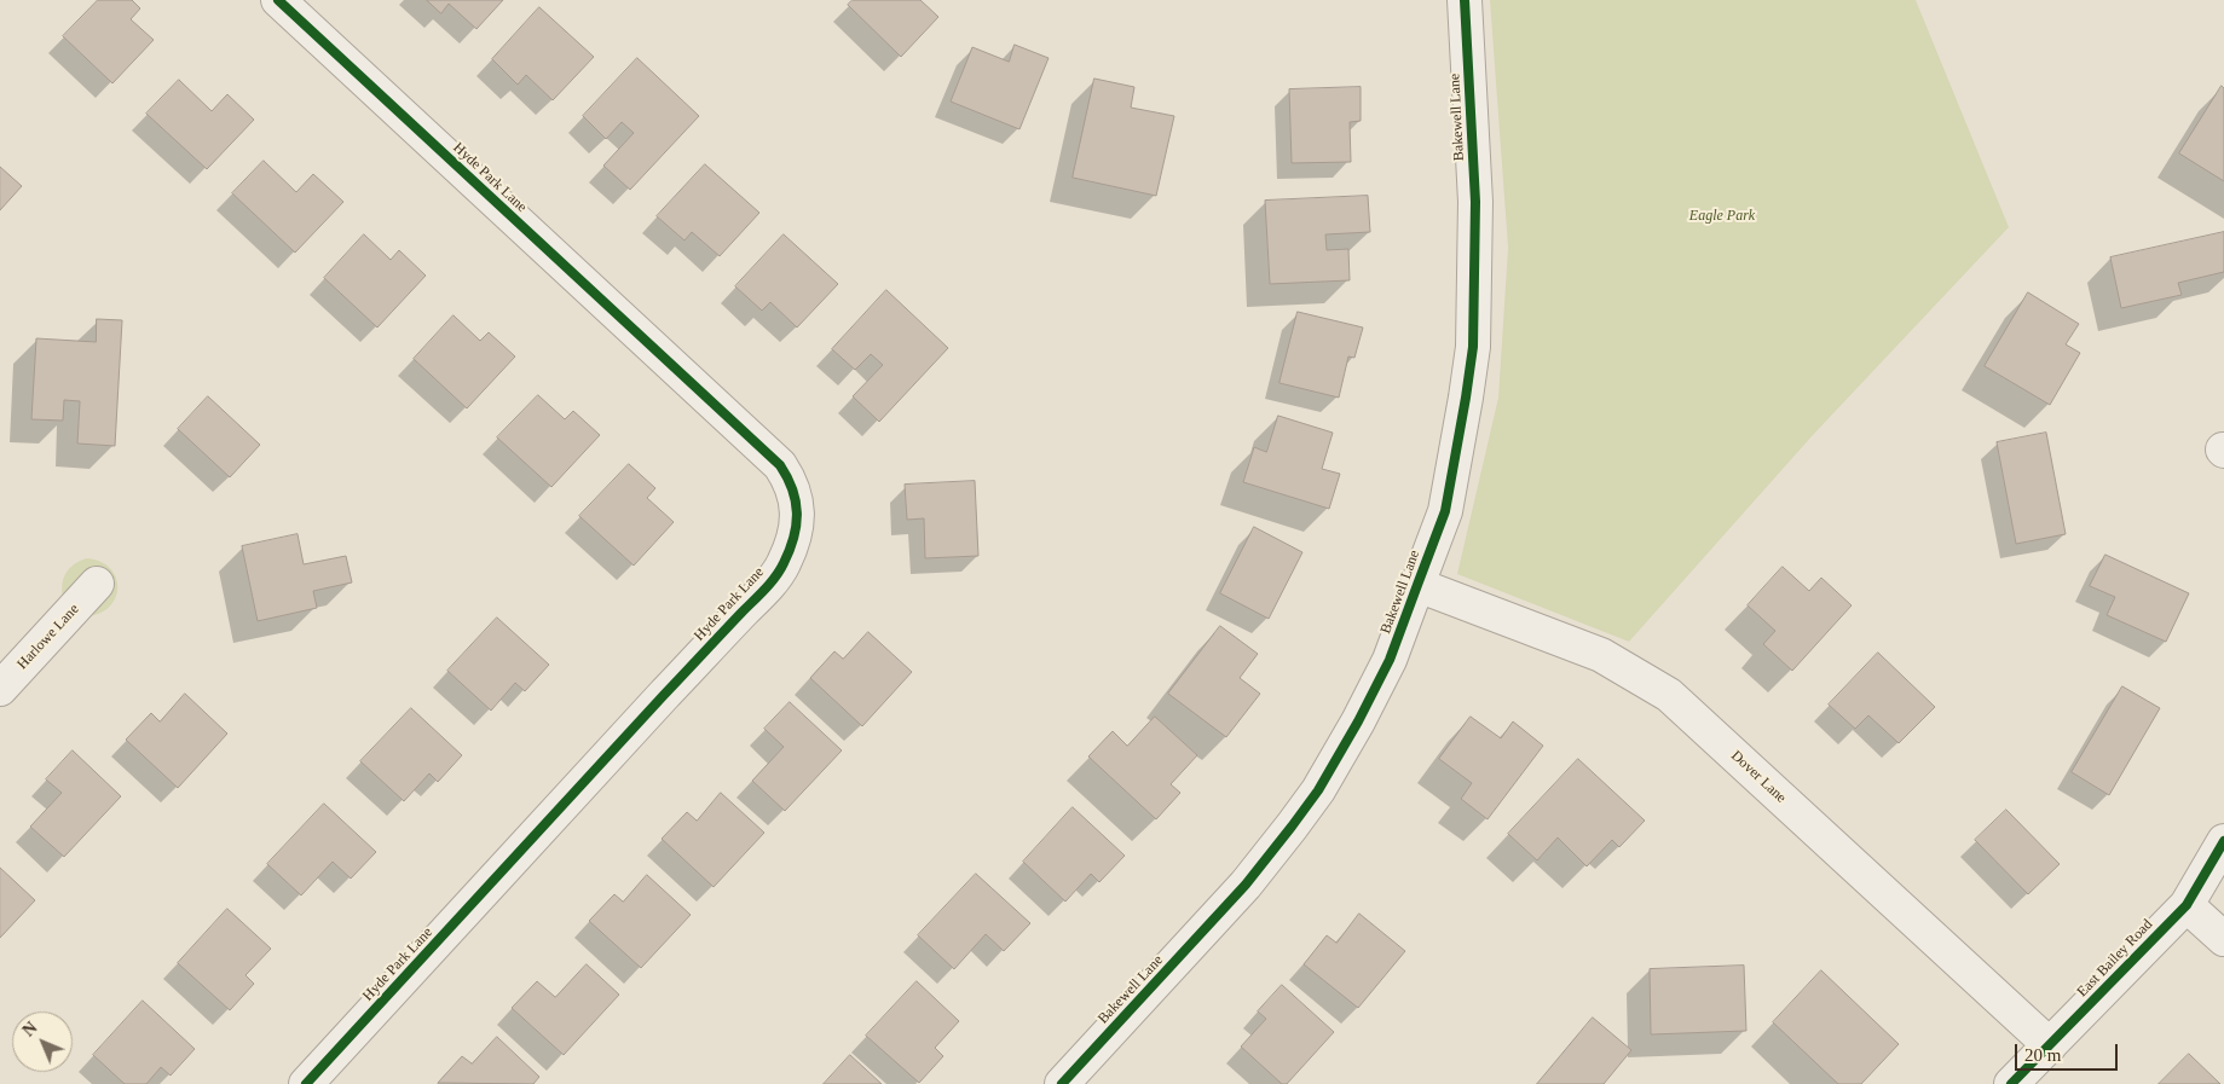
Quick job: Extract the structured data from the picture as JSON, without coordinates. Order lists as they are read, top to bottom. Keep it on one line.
{"streets":{"street":["Bakewell Lane","Hyde Park Lane","Harlowe Lane","Dover Lane","East Bailey Road"]},"crossings":[["Bakewell Lane","Dover Lane"],["Dover Lane","East Bailey Road"]],"parks":["Eagle Park"],"scale_bar":"20 m","north":"top left"}
